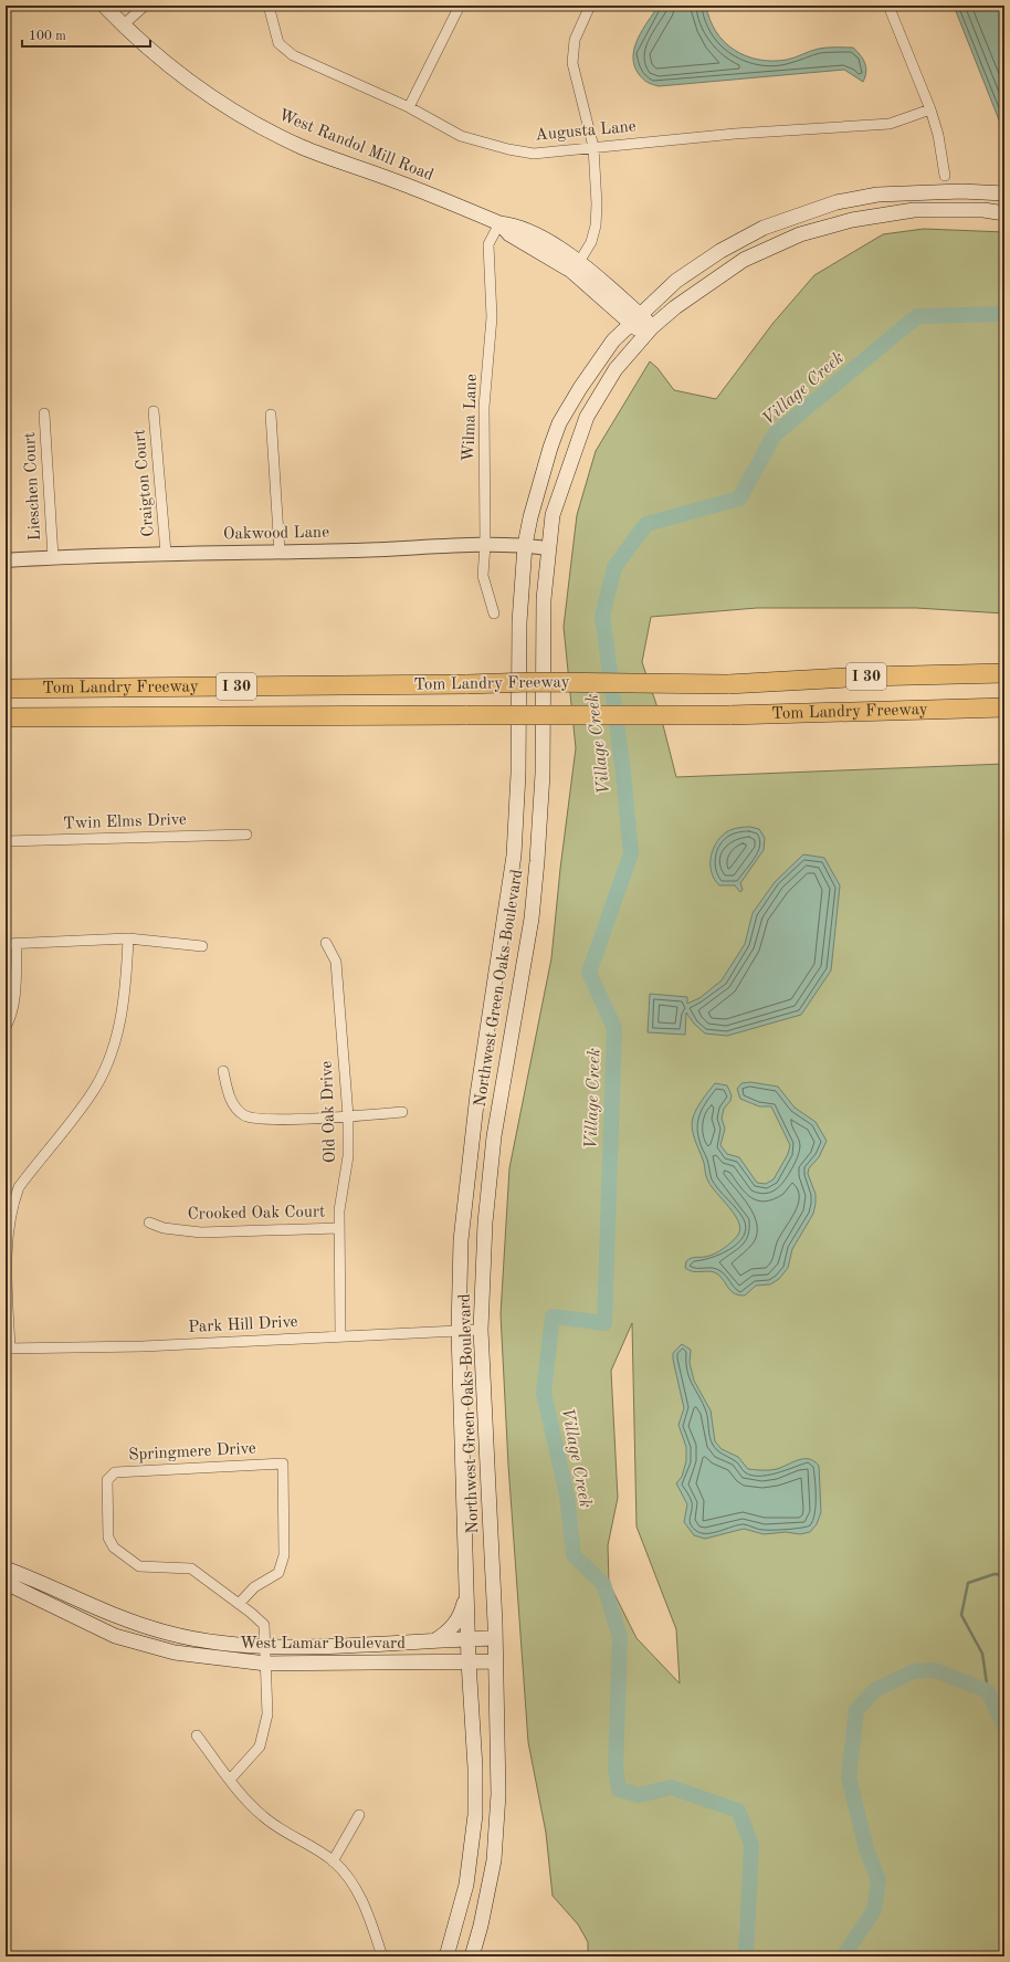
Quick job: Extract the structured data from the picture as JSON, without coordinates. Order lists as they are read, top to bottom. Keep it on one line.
{"streets":{"highway":["I 30","Tom Landry Freeway"],"main road":["West Randol Mill Road","Northwest Green Oaks Boulevard","West Lamar Boulevard"],"street":["Augusta Lane","Wilma Lane","Craigton Court","Lieschen Court","Oakwood Lane","Twin Elms Drive","Old Oak Drive","Crooked Oak Court","Park Hill Drive","Springmere Drive"]},"crossings":[["West Randol Mill Road","Wilma Lane"],["West Randol Mill Road","Northwest Green Oaks Boulevard"],["Wilma Lane","Oakwood Lane"],["Craigton Court","Oakwood Lane"],["Lieschen Court","Oakwood Lane"],["Oakwood Lane","Northwest Green Oaks Boulevard"],["Northwest Green Oaks Boulevard","Park Hill Drive"],["Northwest Green Oaks Boulevard","West Lamar Boulevard"],["Old Oak Drive","Crooked Oak Court"],["Old Oak Drive","Park Hill Drive"],["Springmere Drive","West Lamar Boulevard"]],"water":["Village Creek"],"scale_bar":"100 m"}
